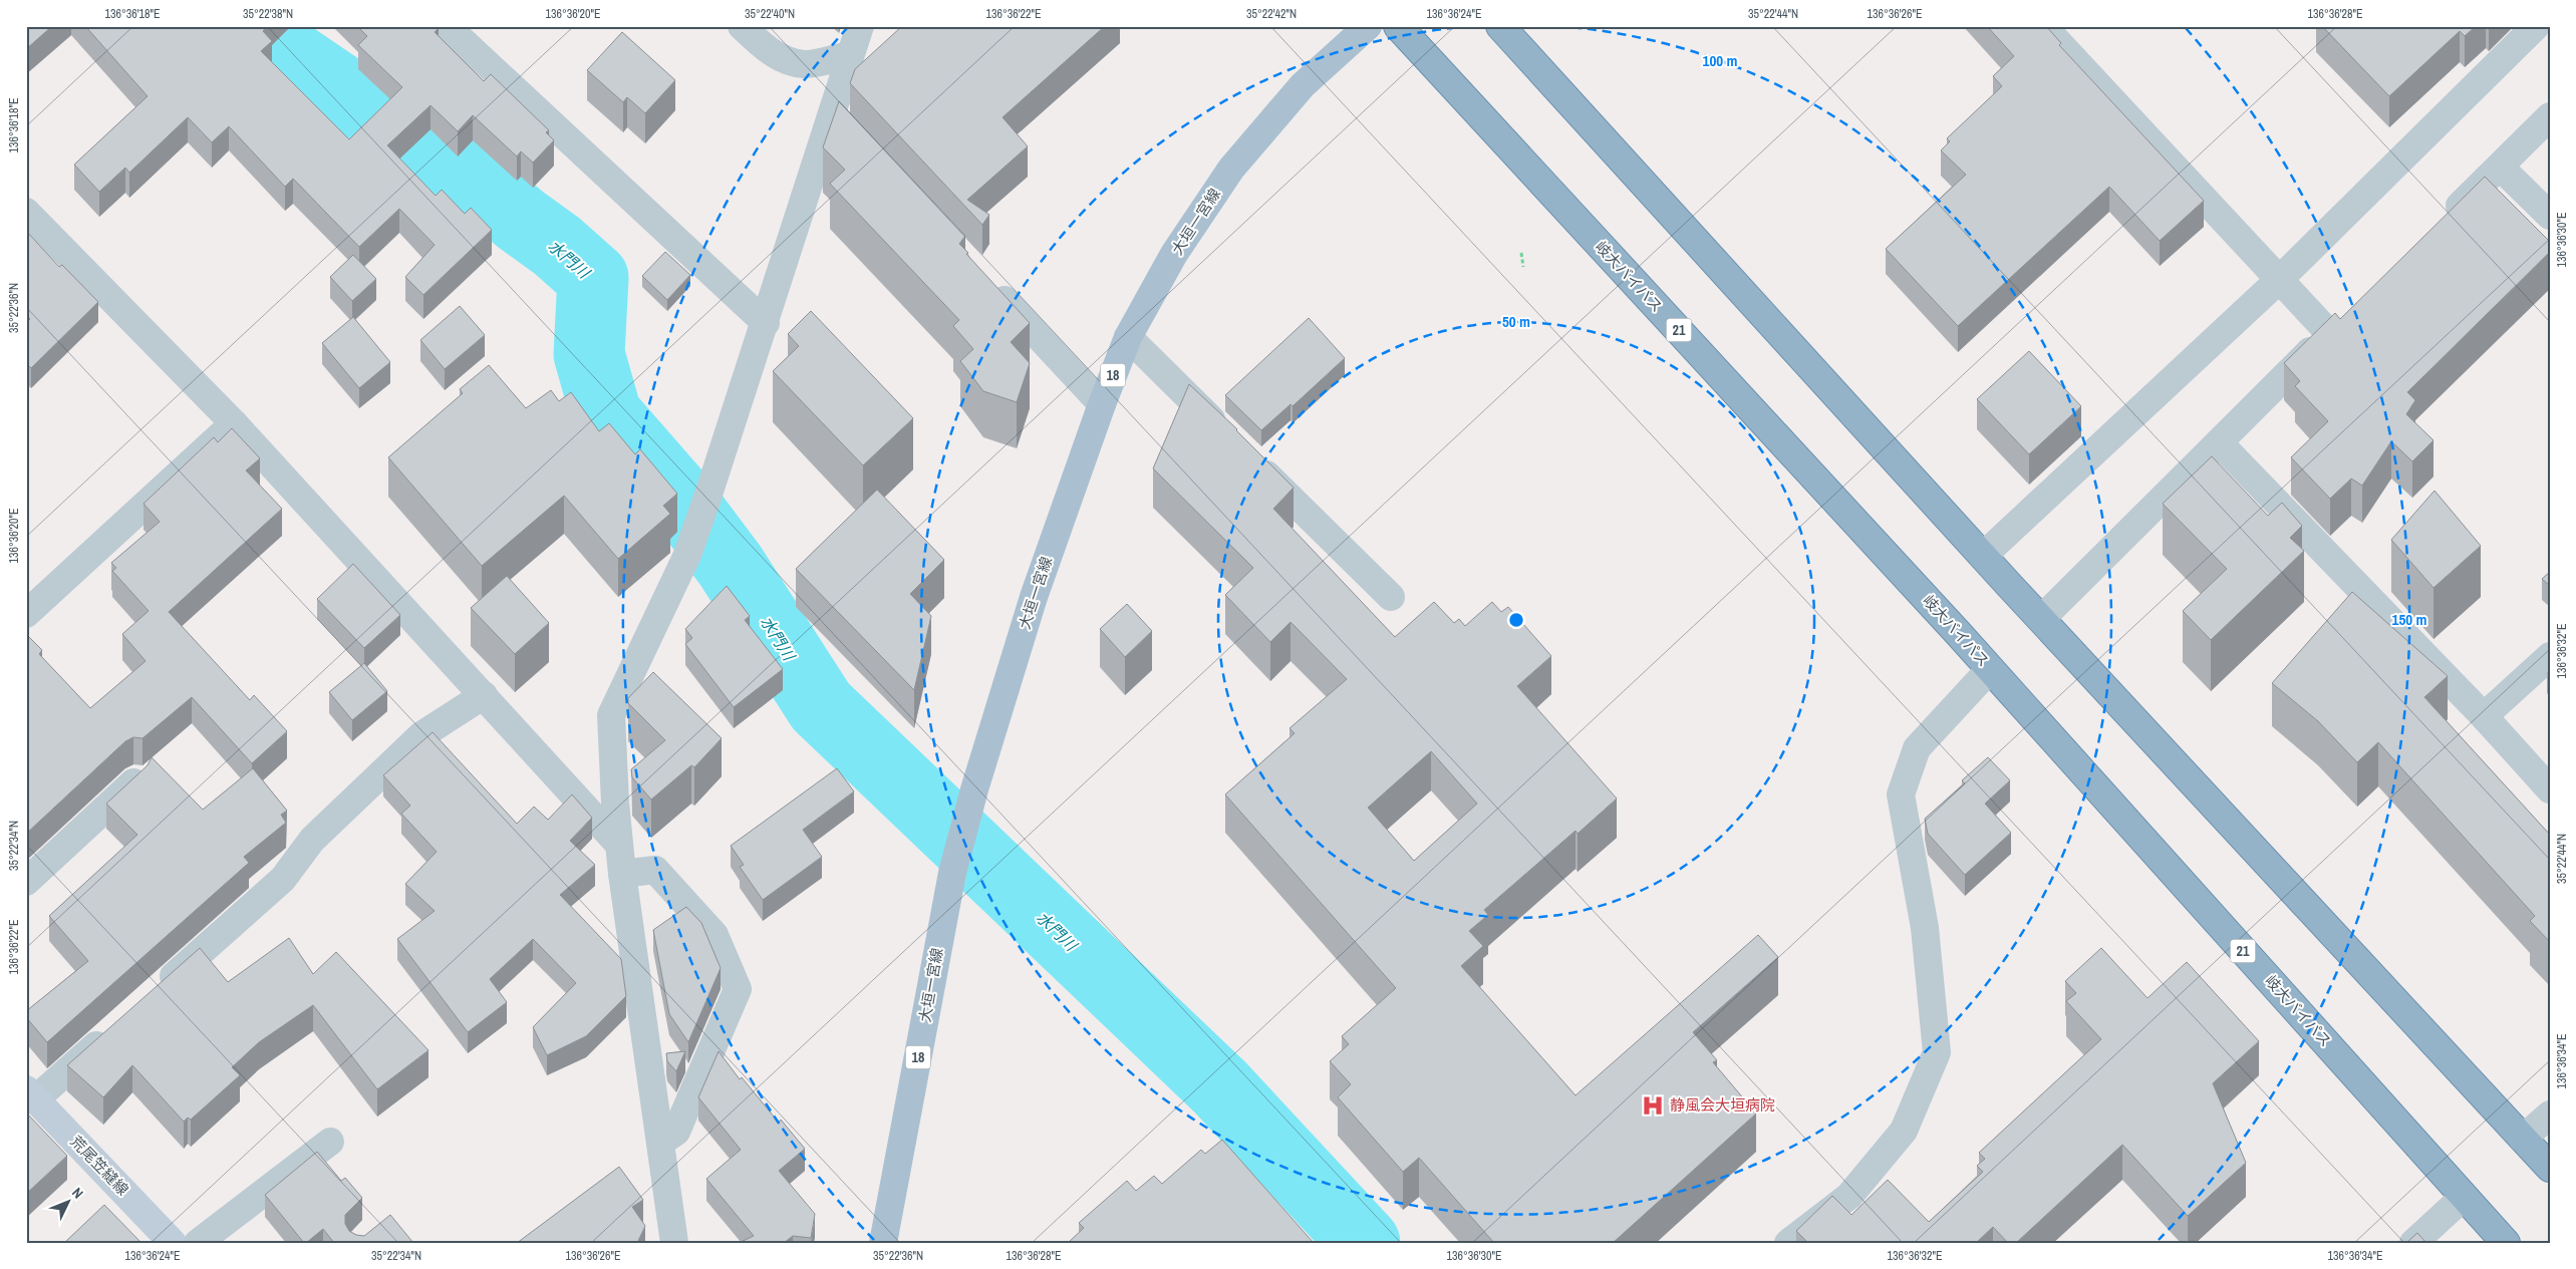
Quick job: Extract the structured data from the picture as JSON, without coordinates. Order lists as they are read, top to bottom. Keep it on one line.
{"streets":{"highway":["岐大バイパス","21"],"main road":["大垣一宮線","18","荒尾笠縫線"]},"water":["水門川"],"places":{"hospital":["静風会大垣病院"]},"north":"top right","coordinates":["136°36'18\"E","35°22'38\"N","136°36'20\"E","35°22'40\"N","136°36'22\"E","35°22'42\"N","136°36'24\"E","35°22'44\"N","136°36'26\"E","136°36'28\"E","136°36'30\"E","35°22'36\"N","136°36'32\"E","35°22'34\"N","136°36'34\"E"],"rings":["100 m","50 m","150 m"]}
